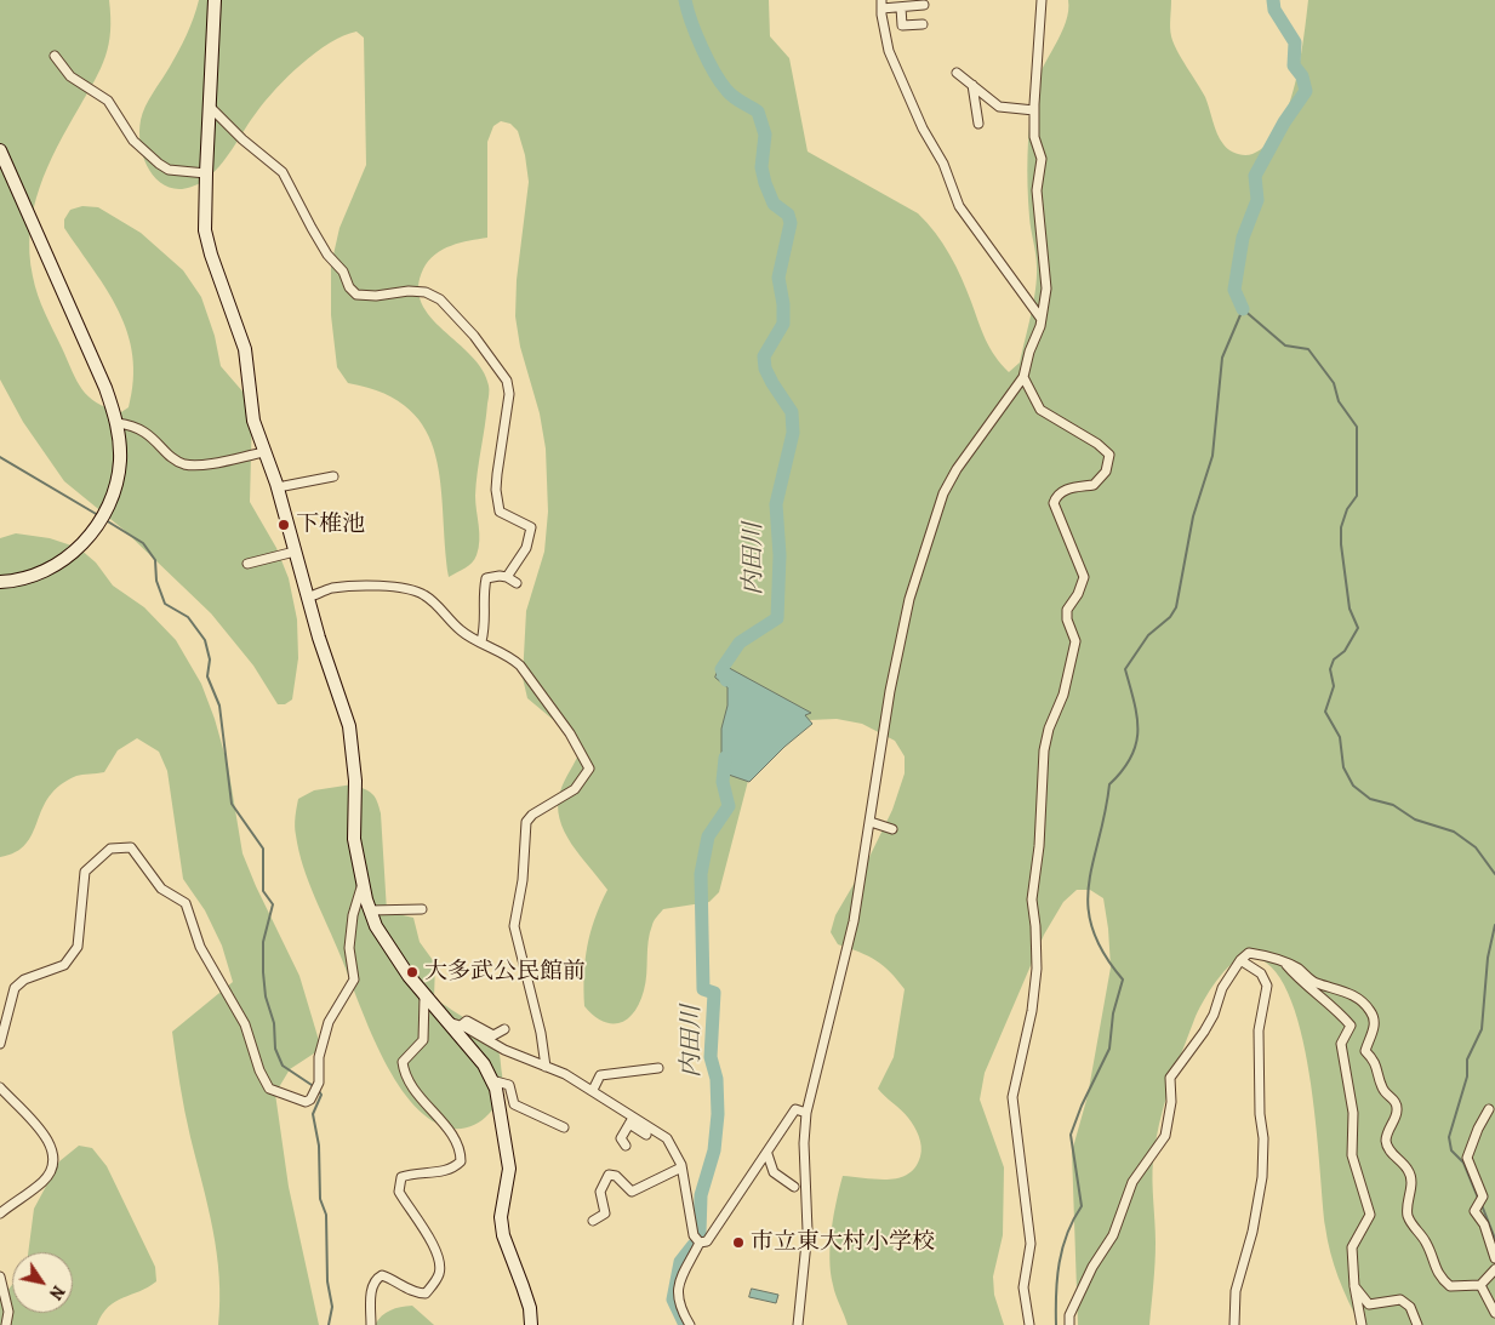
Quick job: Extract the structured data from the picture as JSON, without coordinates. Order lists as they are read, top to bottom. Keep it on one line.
{"water":["内田川"],"places":["下椎池","大多武公民館前","市立東大村小学校"],"north":"bottom right"}
